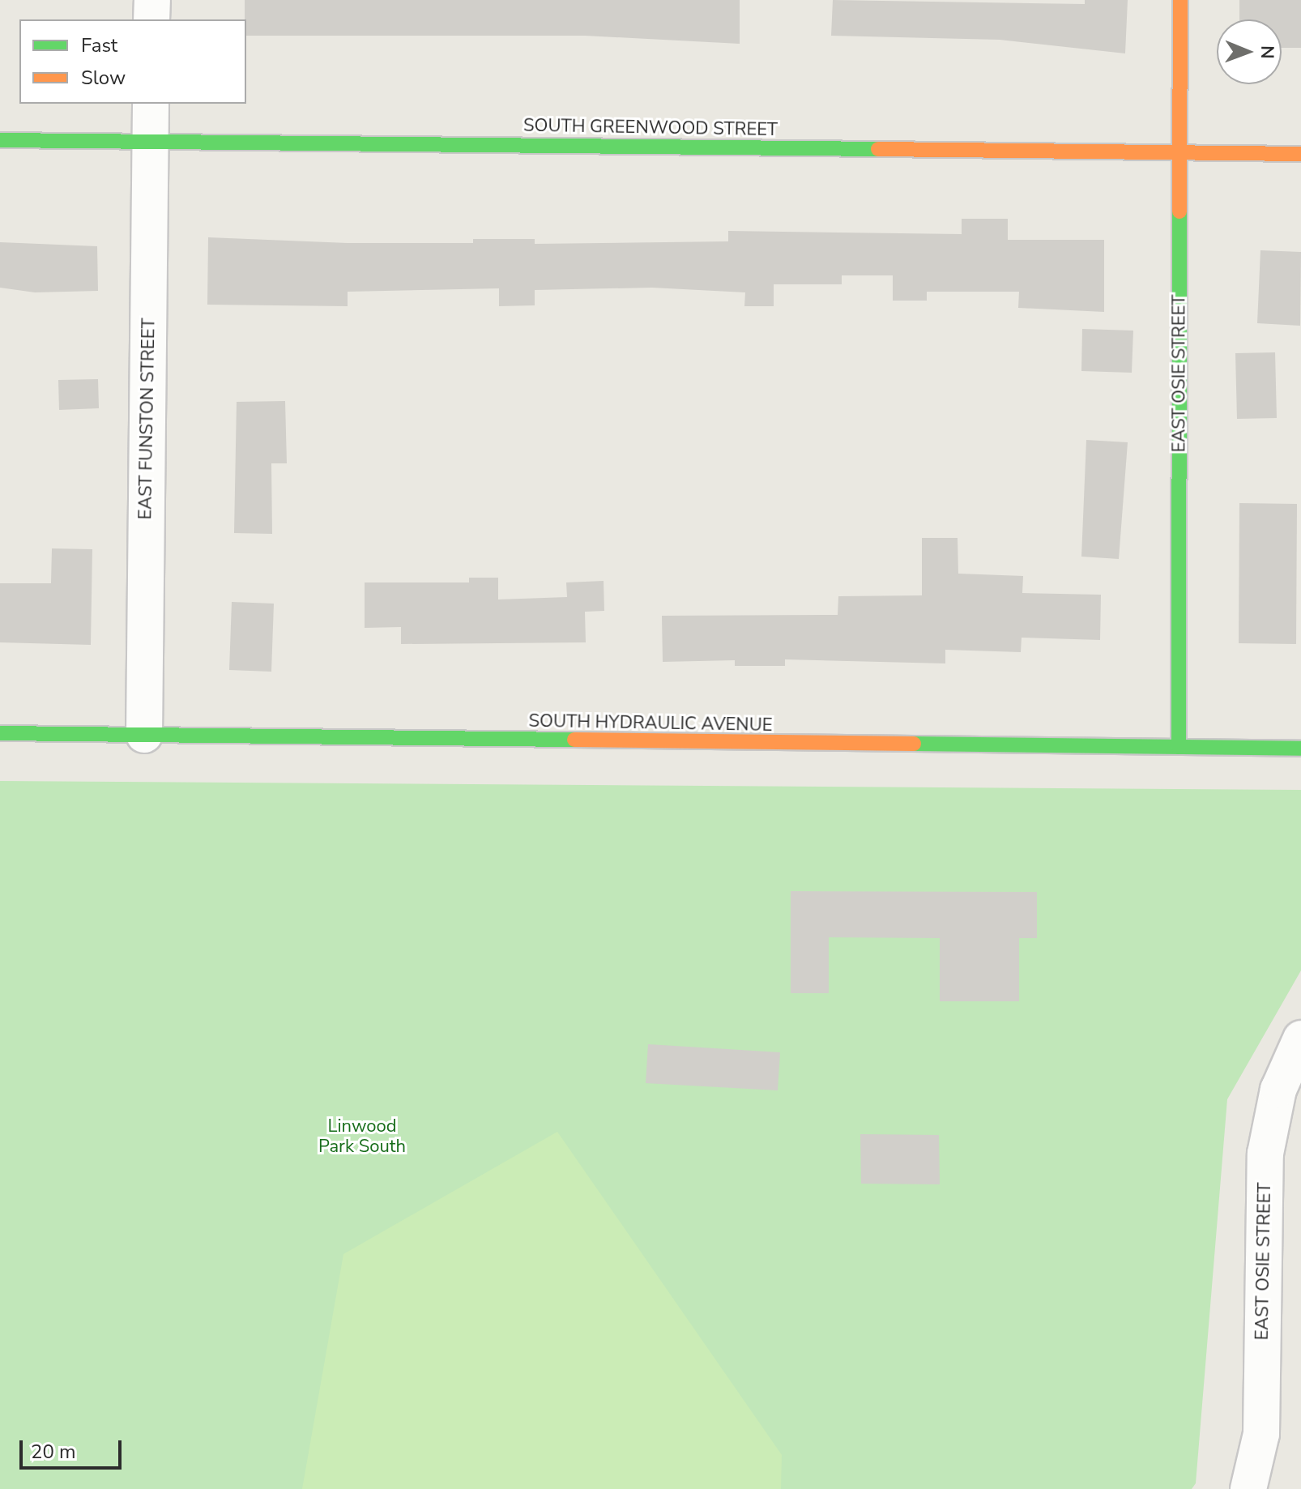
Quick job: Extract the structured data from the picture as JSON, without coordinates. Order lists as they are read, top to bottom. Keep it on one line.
{"streets":{"street":["SOUTH GREENWOOD STREET","EAST OSIE STREET","EAST FUNSTON STREET","SOUTH HYDRAULIC AVENUE"]},"crossings":[["SOUTH GREENWOOD STREET","EAST OSIE STREET"],["SOUTH GREENWOOD STREET","EAST FUNSTON STREET"],["EAST OSIE STREET","SOUTH HYDRAULIC AVENUE"],["EAST FUNSTON STREET","SOUTH HYDRAULIC AVENUE"]],"parks":["Linwood Park South"],"legend":["Fast","Slow"],"scale_bar":"20 m","north":"right"}
